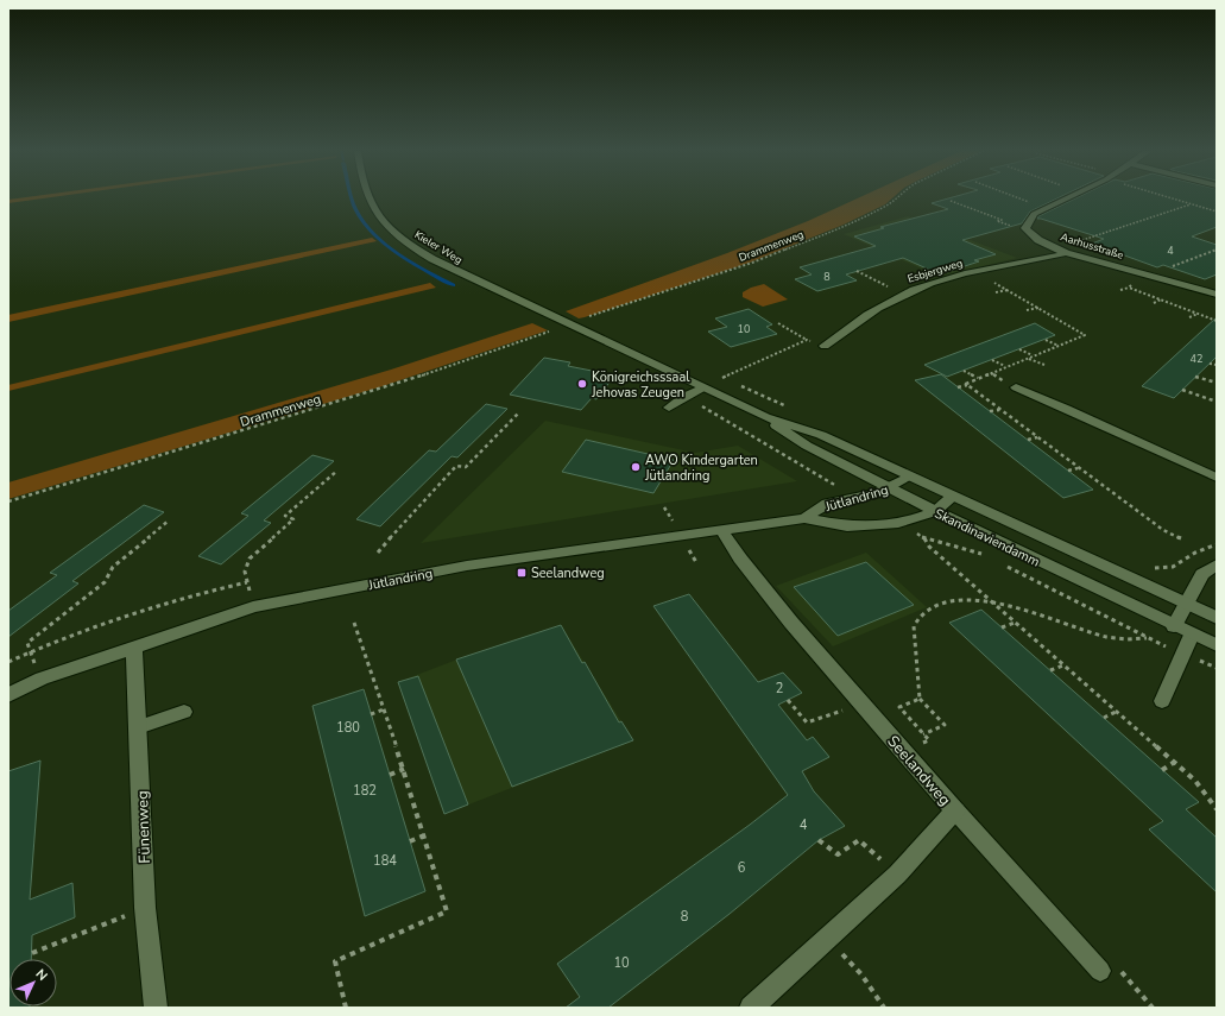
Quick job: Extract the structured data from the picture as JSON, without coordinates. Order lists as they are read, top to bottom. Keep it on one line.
{"streets":{"street":["Aarhusstraße","Kieler Weg","Esbjergweg","Jütlandring","Skandinaviendamm","Seelandweg","Fünenweg"],"path":["Drammenweg"]},"crossings":[["Drammenweg","Kieler Weg"],["Drammenweg","Skandinaviendamm"],["Aarhusstraße","Esbjergweg"],["Kieler Weg","Skandinaviendamm"],["Jütlandring","Skandinaviendamm"],["Jütlandring","Seelandweg"],["Jütlandring","Fünenweg"]],"places":{"other":["Königreichsssaal Jehovas Zeugen","AWO Kindergarten Jütlandring"],"transit":["Seelandweg"]},"house_numbers":["4","8","10","42","2","180","182","4","184","6","8","10"],"north":"top right"}
